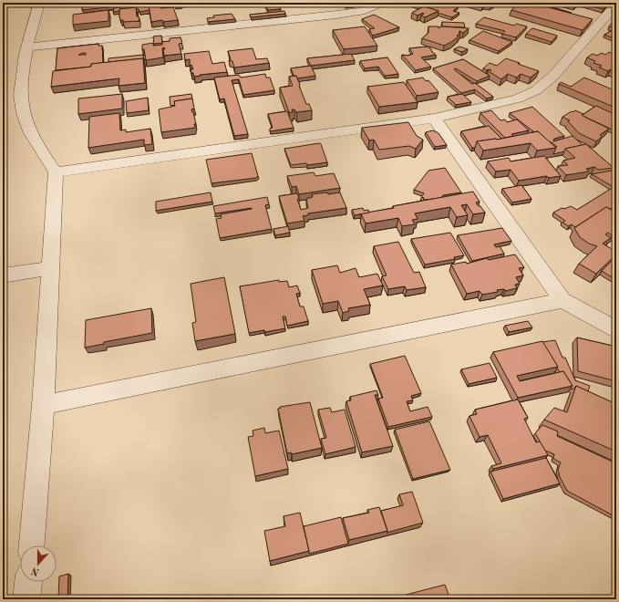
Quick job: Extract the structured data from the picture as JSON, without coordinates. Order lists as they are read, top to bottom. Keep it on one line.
{"north":"bottom"}
